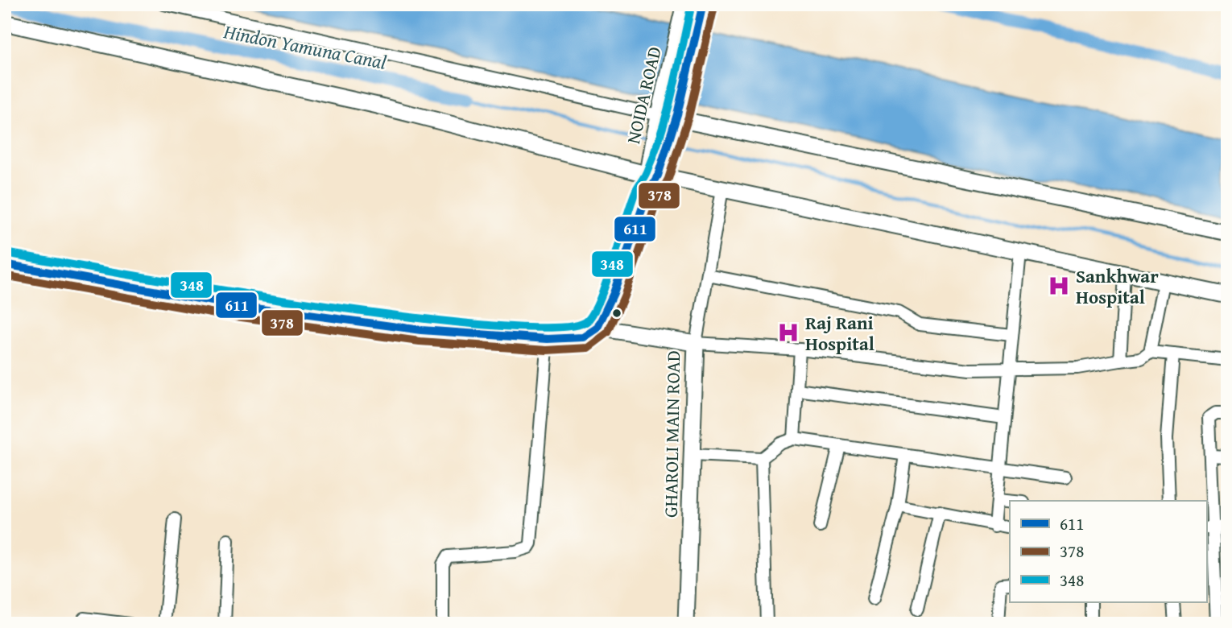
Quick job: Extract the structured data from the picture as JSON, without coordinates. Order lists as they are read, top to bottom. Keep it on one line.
{"streets":{"street":["NOIDA ROAD","GHAROLI MAIN ROAD"]},"crossings":[["NOIDA ROAD","GHAROLI MAIN ROAD"]],"water":["Hindon Yamuna Canal"],"places":{"hospital":["Sankhwar Hospital","Raj Rani Hospital"]},"lines":["transit line 611","transit line 348","transit line 378"],"legend":["611","378","348"]}
